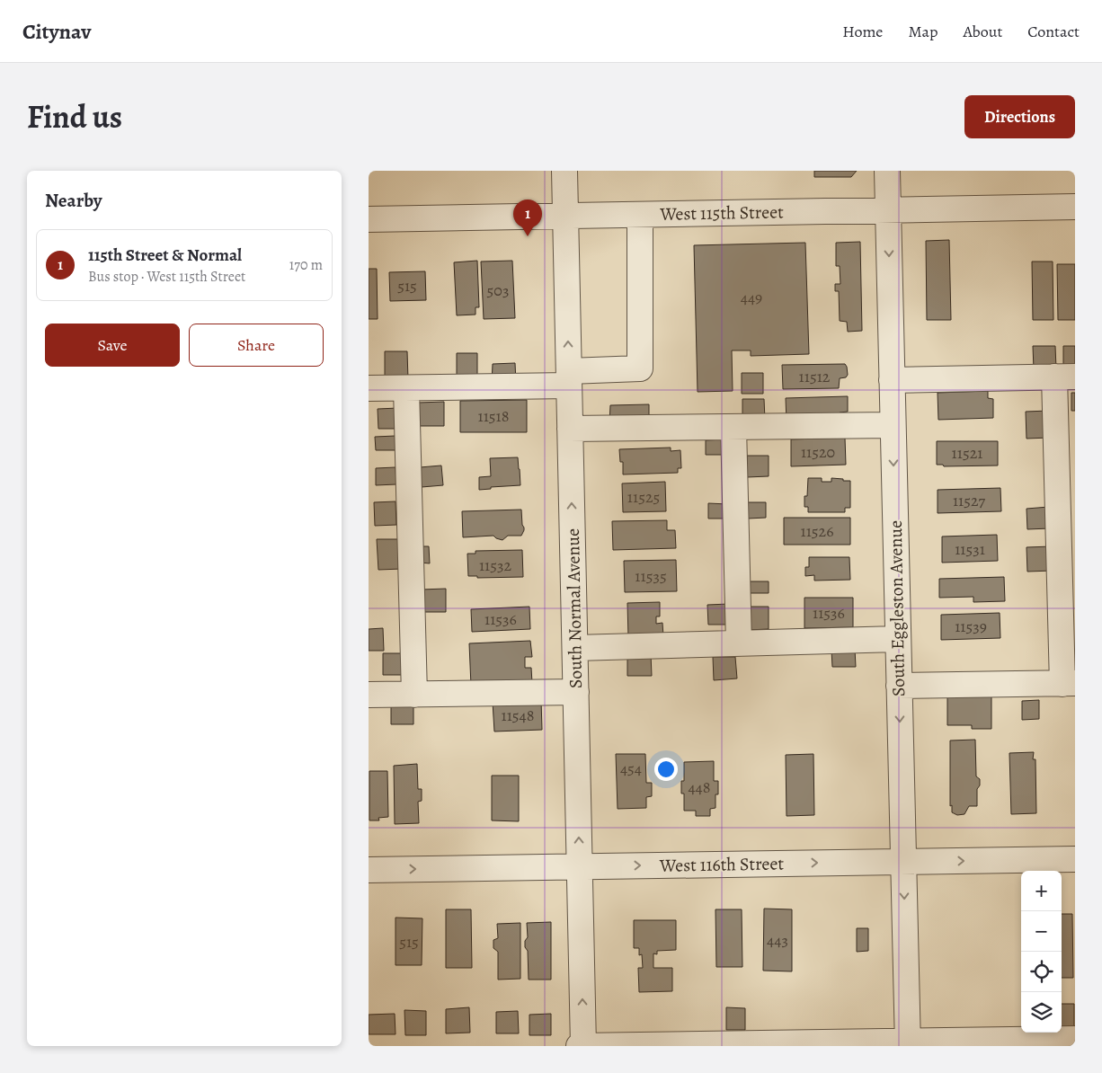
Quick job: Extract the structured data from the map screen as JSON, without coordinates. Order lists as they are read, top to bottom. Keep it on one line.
{"streets":{"street":["West 115th Street","South Normal Avenue","South Eggleston Avenue","West 116th Street"]},"crossings":[["West 115th Street","South Normal Avenue"],["West 115th Street","South Eggleston Avenue"],["South Normal Avenue","West 116th Street"],["South Eggleston Avenue","West 116th Street"]],"house_numbers":["515","503","449","11512","11518","11520","11521","11525","11527","11526","11531","11532","11535","11536","11536","11539","11548","454","448","443","515"],"page":{"header":"Citynav","nav":["Home","Map","About","Contact"],"title":"Find us","buttons":["Directions",["Save","Share"]],"heading":"Nearby","pins":"1","list":[{"mark":"1","name":"115th Street & Normal","note":"Bus stop · West 115th Street","value":"170 m"}],"map_buttons":["+","−"]}}
